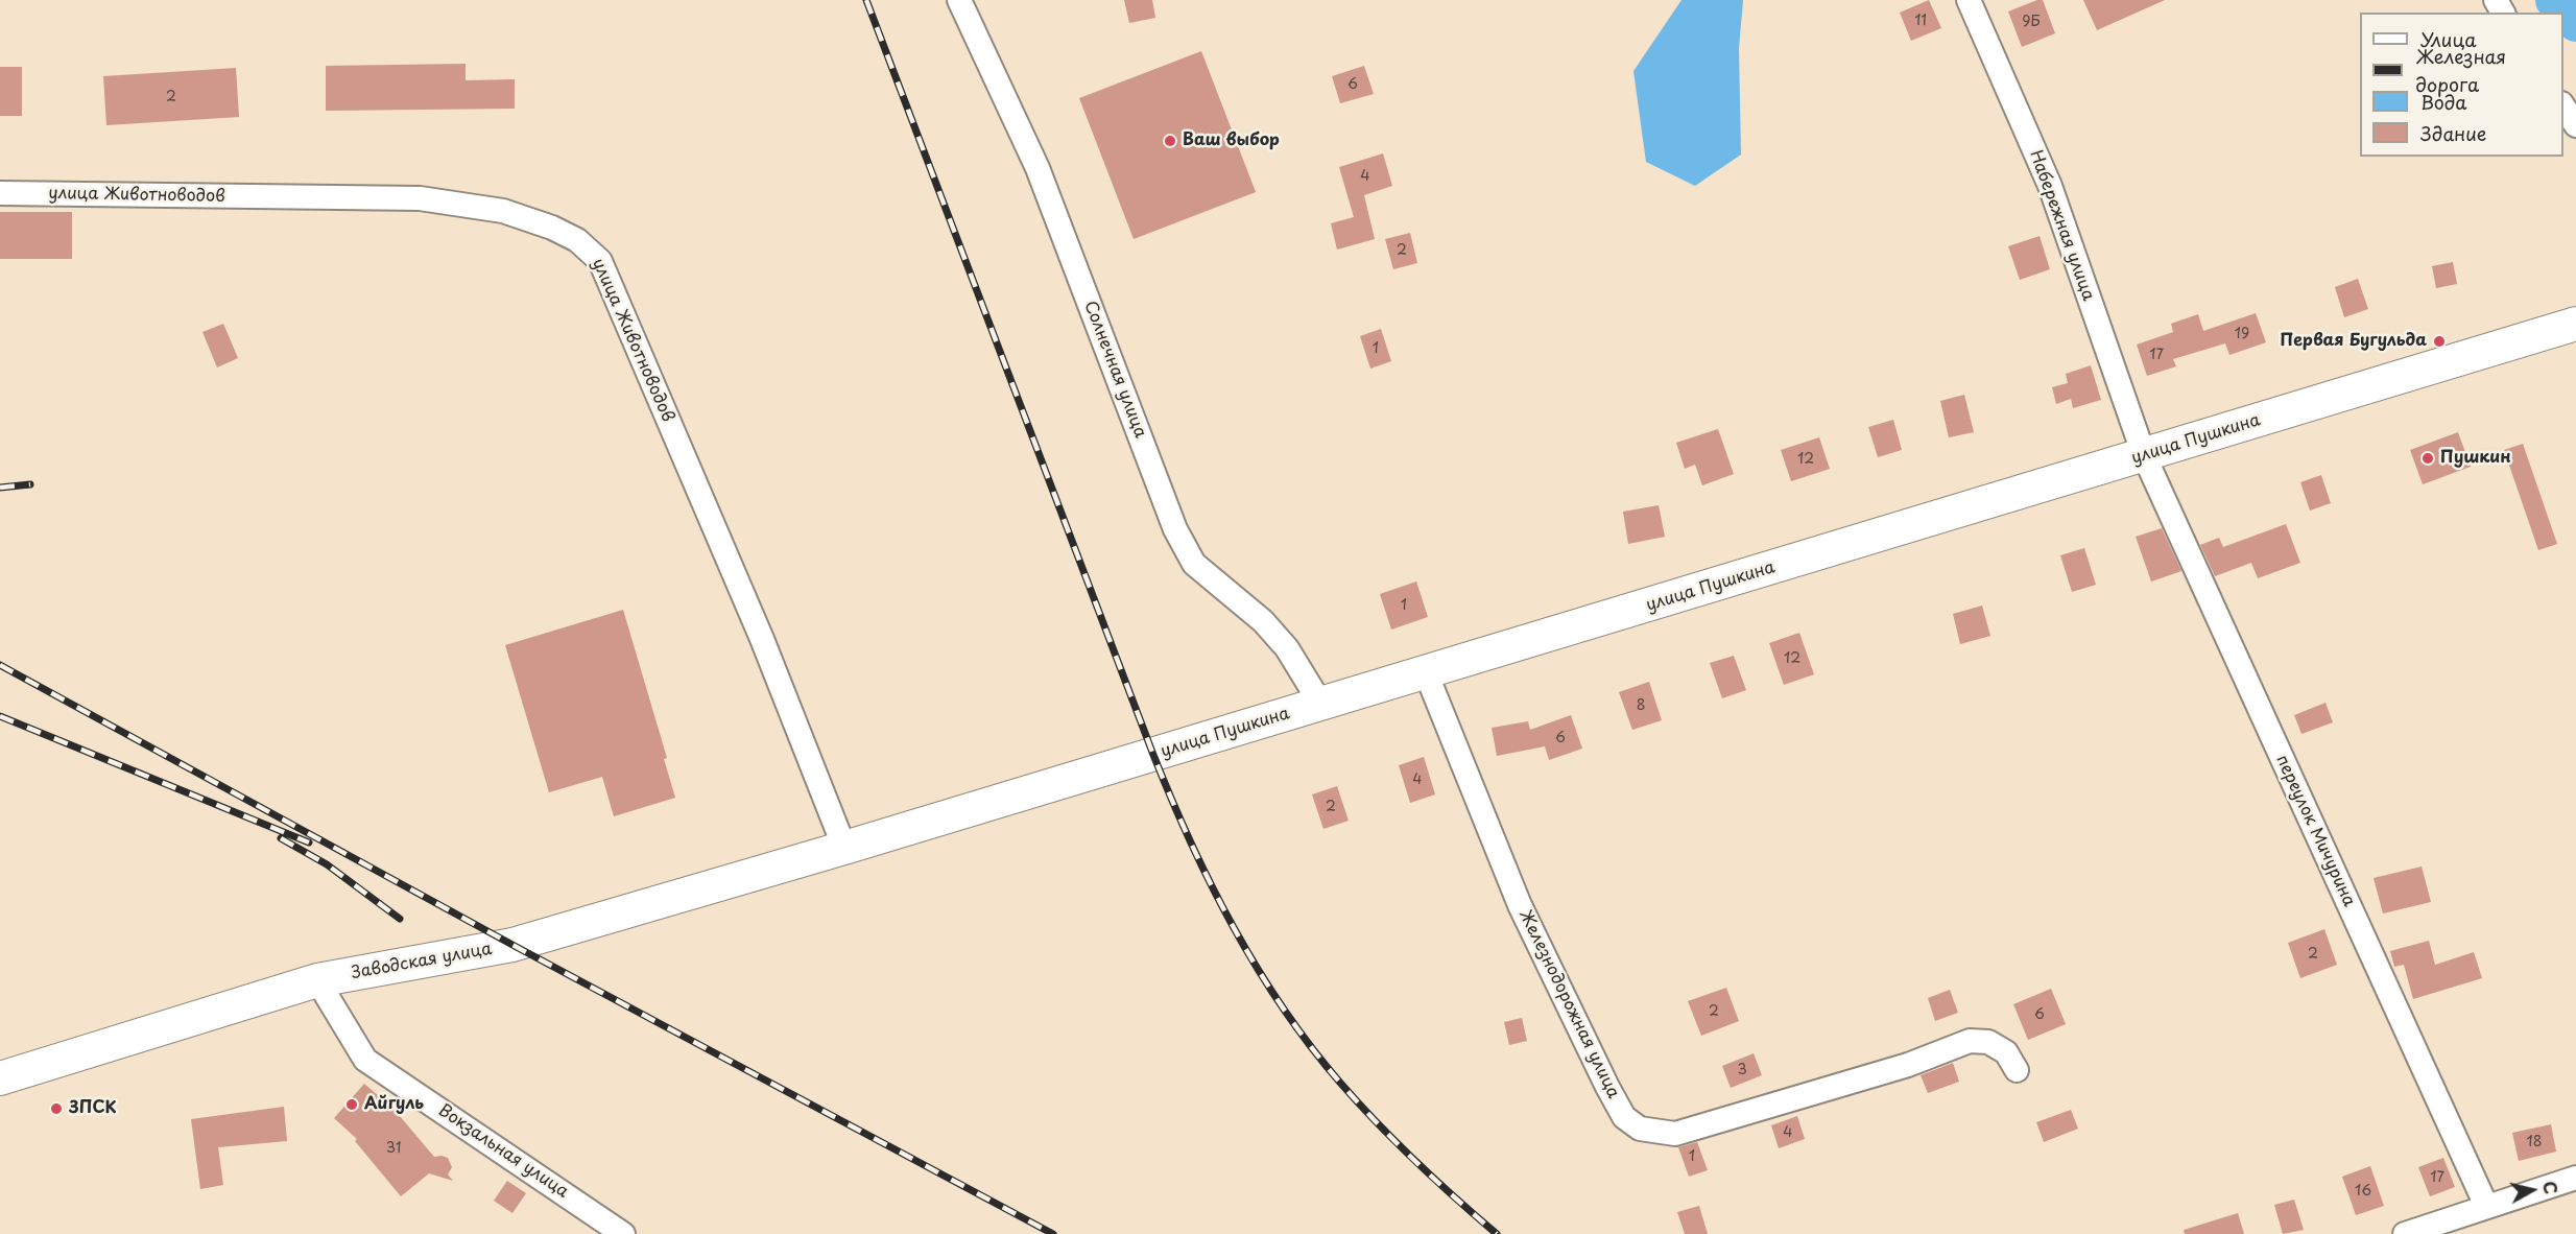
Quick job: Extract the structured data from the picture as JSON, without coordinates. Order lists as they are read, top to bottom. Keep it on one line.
{"streets":{"main road":["улица Пушкина","Заводская улица"],"street":["улица Животноводов","Набережная улица","Солнечная улица","переулок Мичурина","Железнодорожная улица","Вокзальная улица"]},"crossings":[["улица Животноводов","улица Пушкина"],["улица Животноводов","Заводская улица"],["Набережная улица","улица Пушкина"],["Набережная улица","переулок Мичурина"],["Солнечная улица","улица Пушкина"],["улица Пушкина","переулок Мичурина"],["улица Пушкина","Заводская улица"],["улица Пушкина","Железнодорожная улица"],["Заводская улица","Вокзальная улица"]],"places":["Ваш выбор","Первая Бугульда","Пушкин","Айгуль","ЗПСК"],"house_numbers":["11","9Б","6","2","4","2","19","1","17","12","1","12","8","6","4","2","2","2","6","3","4","18","31","1","17","16"],"legend":["Улица","Железная дорога","Вода","Здание"],"north":"right"}
